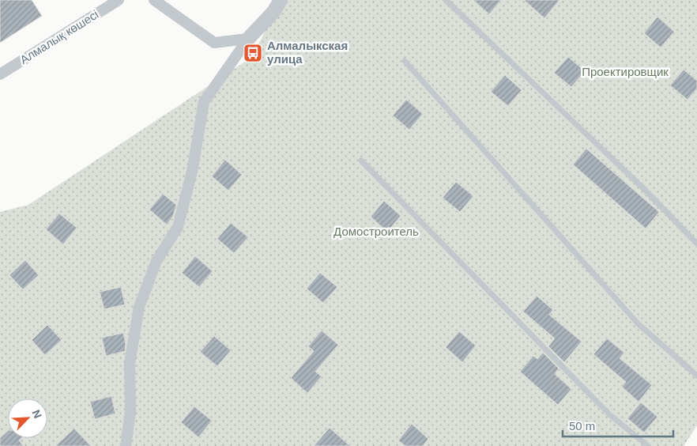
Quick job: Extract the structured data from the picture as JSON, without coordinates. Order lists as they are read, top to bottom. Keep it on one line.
{"streets":{"street":["Алмалық көшесі"]},"parks":["Проектировщик","Домостроитель"],"places":{"bus stop":["Алмалыкская улица"]},"scale_bar":"50 m","north":"top right"}
